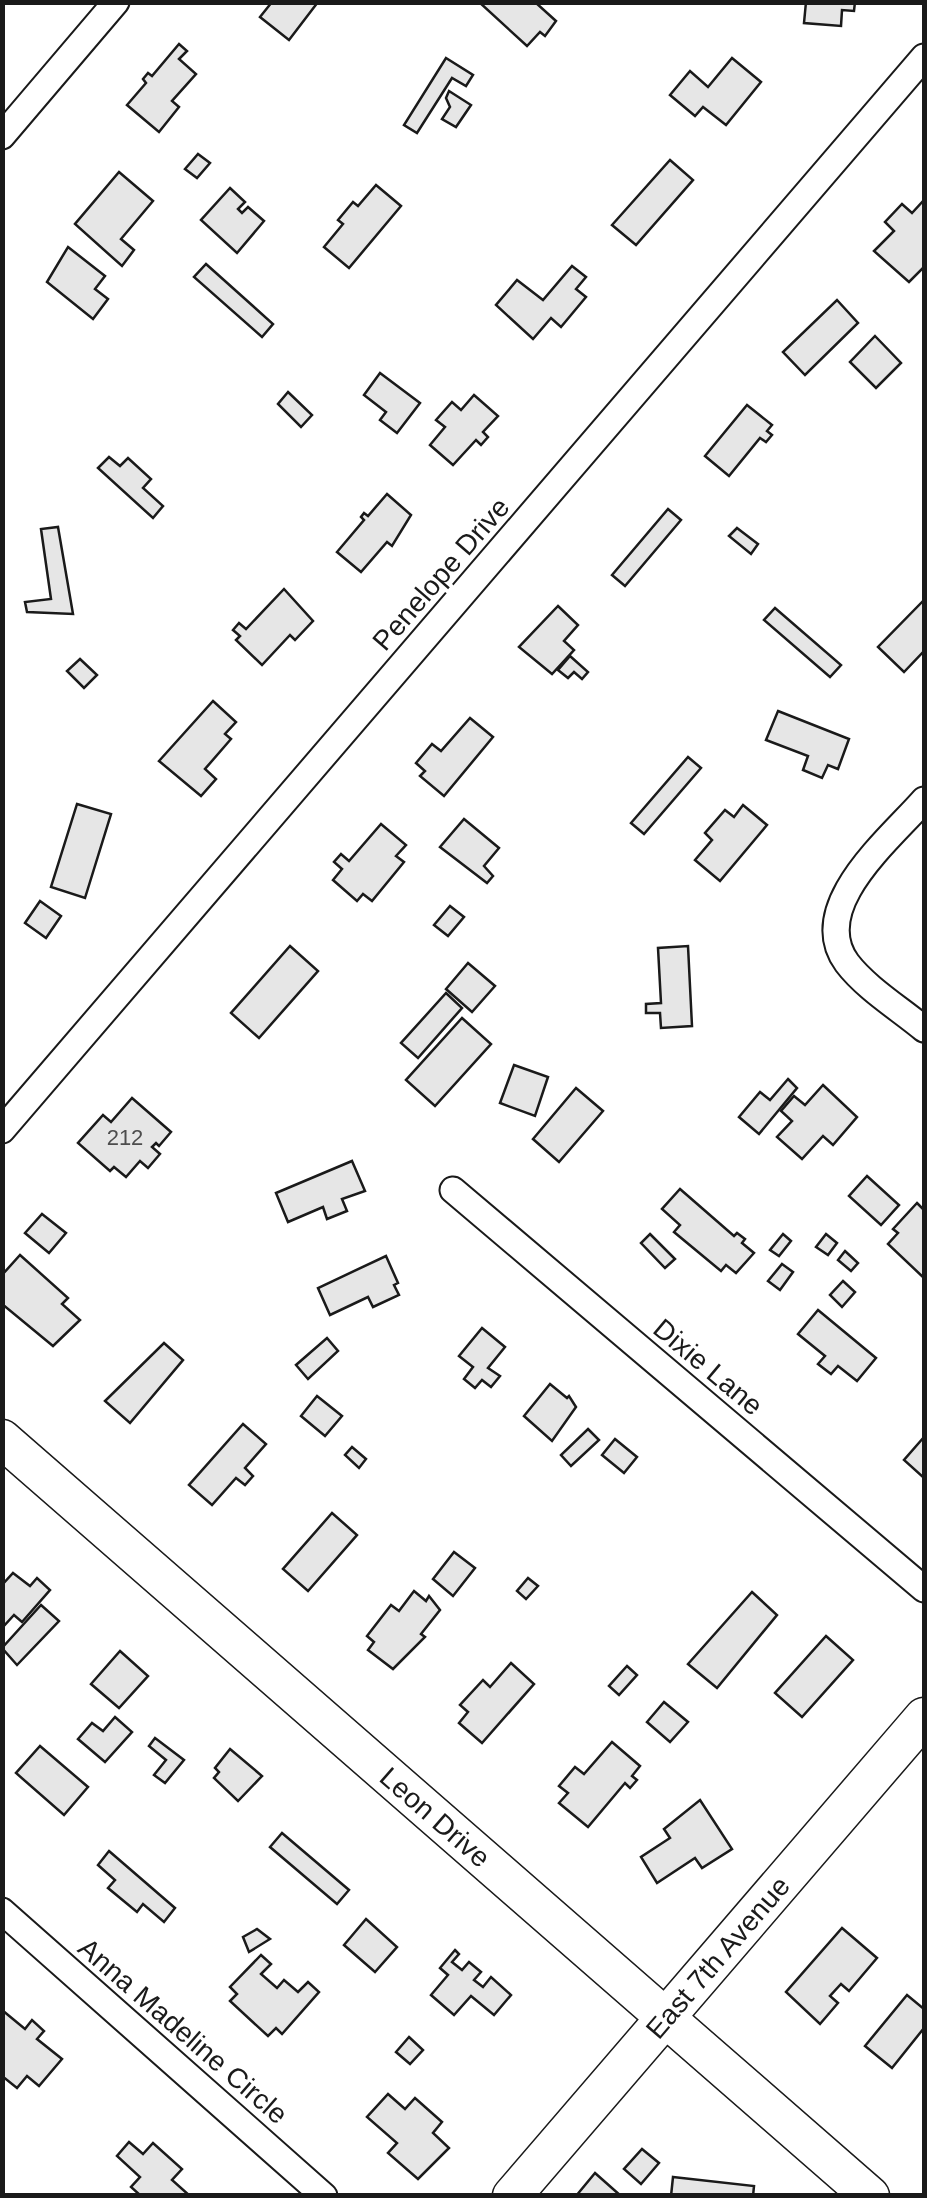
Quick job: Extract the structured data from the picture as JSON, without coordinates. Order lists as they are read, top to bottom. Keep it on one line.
{"streets":{"street":["Penelope Drive","Dixie Lane","Leon Drive","East 7th Avenue","Anna Madeline Circle"]},"crossings":[["Leon Drive","East 7th Avenue"]],"house_numbers":["212"]}
